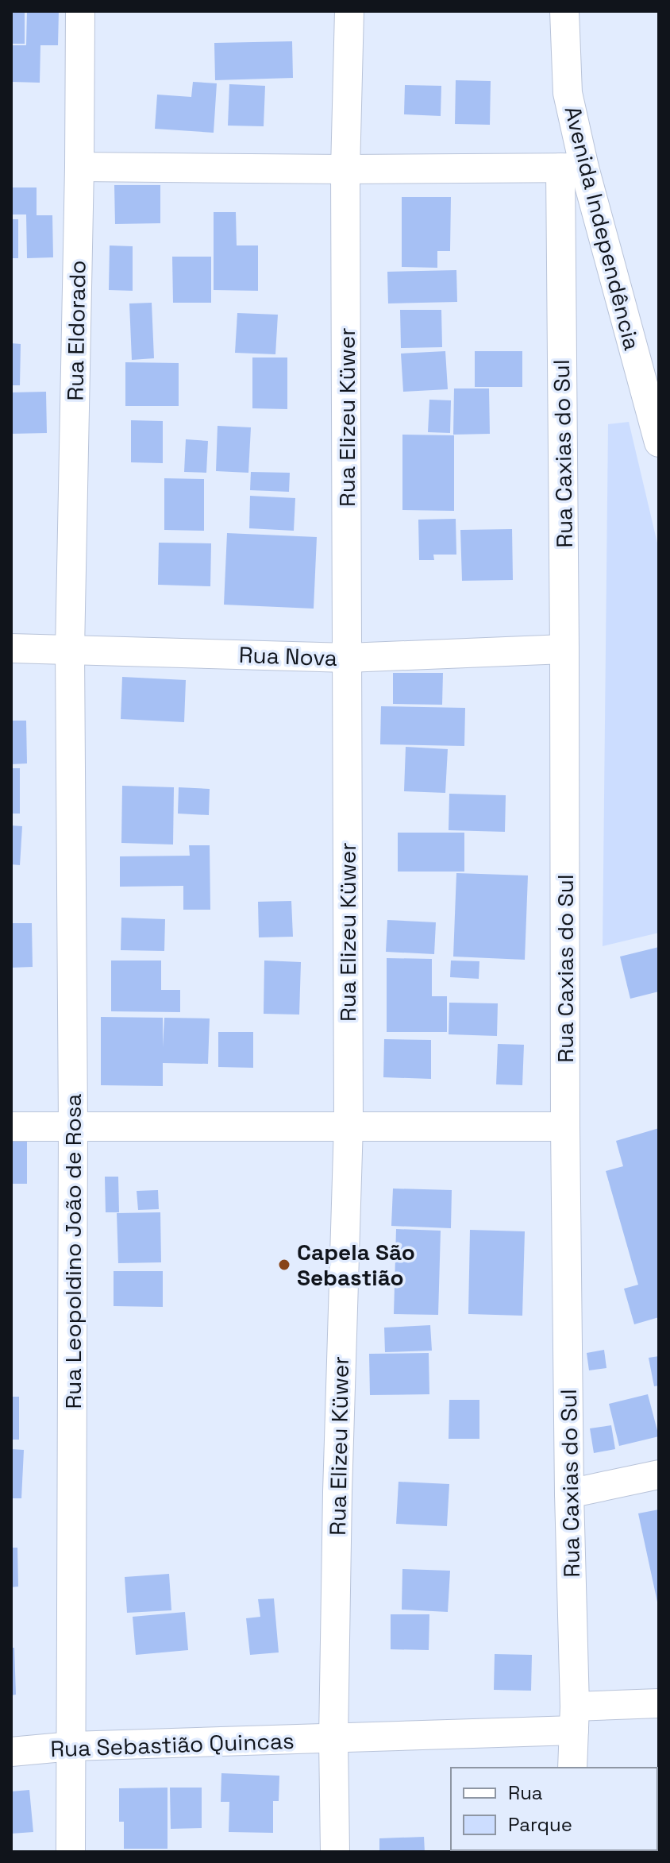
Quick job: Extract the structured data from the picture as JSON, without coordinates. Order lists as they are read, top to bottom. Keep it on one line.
{"streets":{"street":["Avenida Independência","Rua Eldorado","Rua Elizeu Küwer","Rua Caxias do Sul","Rua Nova","Rua Leopoldino João de Rosa","Rua Sebastião Quincas"]},"crossings":[["Avenida Independência","Rua Caxias do Sul"],["Rua Eldorado","Rua Nova"],["Rua Eldorado","Rua Leopoldino João de Rosa"],["Rua Elizeu Küwer","Rua Nova"],["Rua Elizeu Küwer","Rua Sebastião Quincas"],["Rua Caxias do Sul","Rua Nova"],["Rua Caxias do Sul","Rua Sebastião Quincas"],["Rua Nova","Rua Leopoldino João de Rosa"],["Rua Leopoldino João de Rosa","Rua Sebastião Quincas"]],"places":["Capela São Sebastião"],"legend":["Rua","Parque"]}
